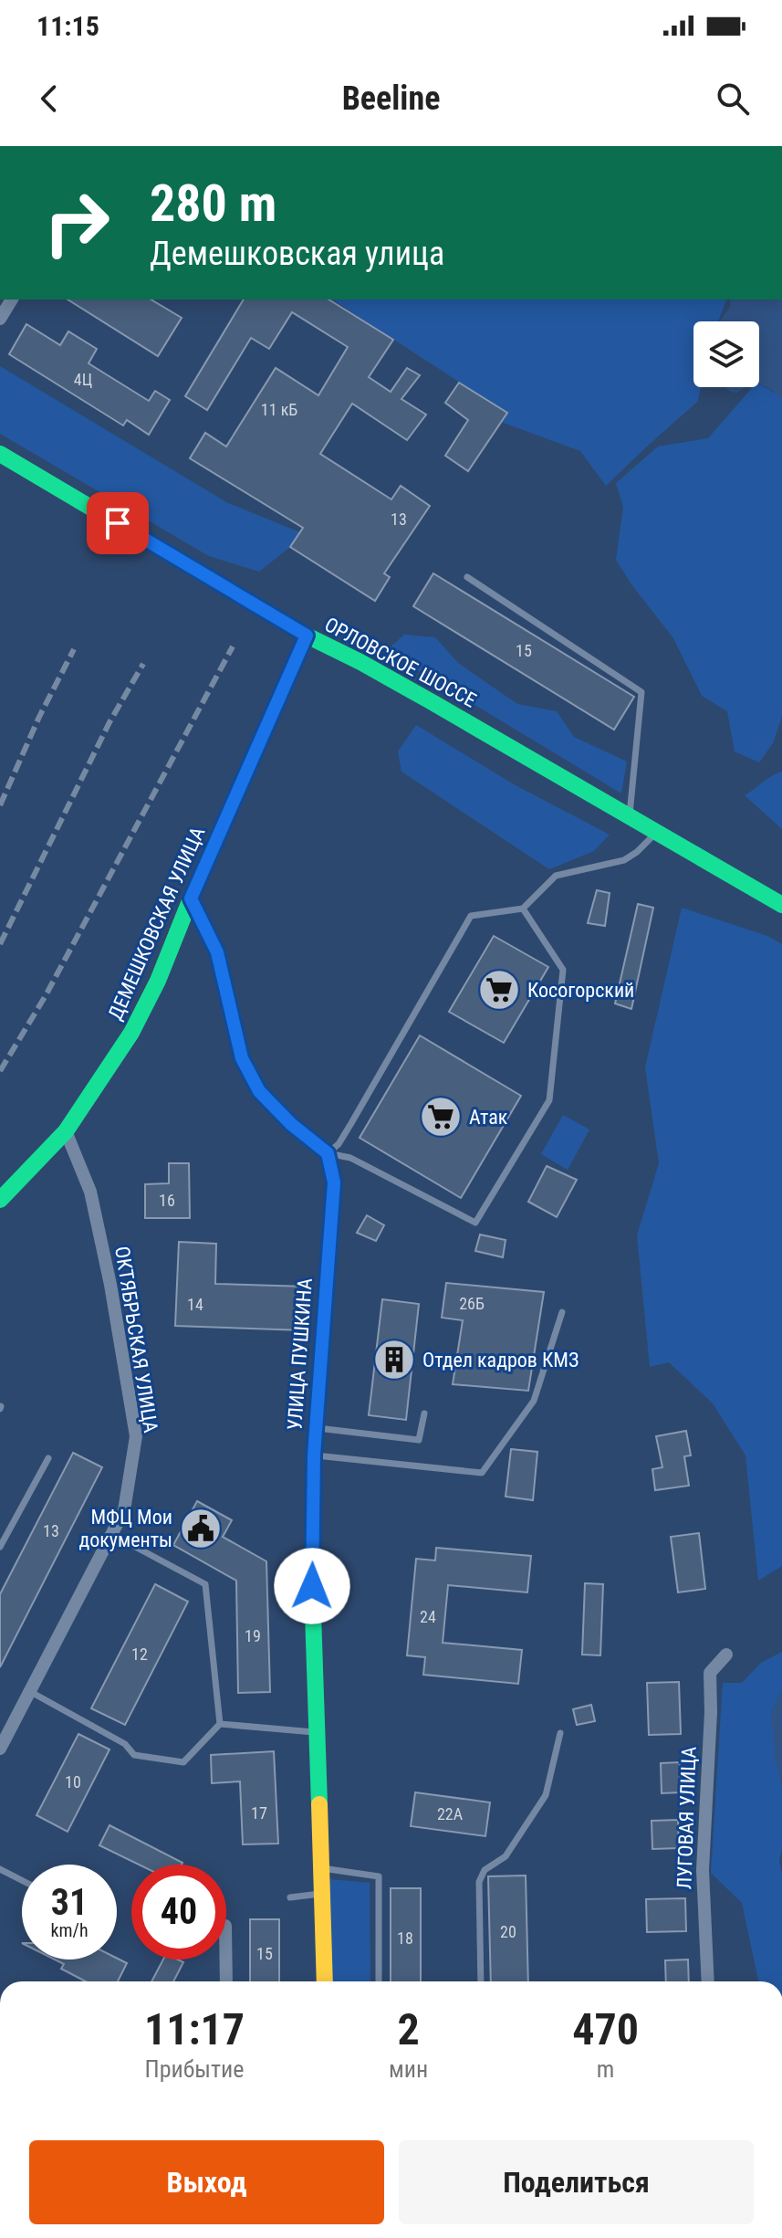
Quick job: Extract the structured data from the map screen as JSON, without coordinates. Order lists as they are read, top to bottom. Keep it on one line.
{"streets":{"street":["ОРЛОВСКОЕ ШОССЕ","ДЕМЕШКОВСКАЯ УЛИЦА","ОКТЯБРЬСКАЯ УЛИЦА","УЛИЦА ПУШКИНА","ЛУГОВАЯ УЛИЦА"]},"crossings":[["ОРЛОВСКОЕ ШОССЕ","ДЕМЕШКОВСКАЯ УЛИЦА"],["ДЕМЕШКОВСКАЯ УЛИЦА","ОКТЯБРЬСКАЯ УЛИЦА"]],"places":{"supermarket":["Косогорский","Атак"],"building":["Отдел кадров КМЗ"],"public building":["МФЦ Мои документы"]},"house_numbers":["4Ц","11 кБ","13","15","16","26Б","14","13","24","19","12","10","17","22А","20","18","15"],"page":{"status":"11:15","header":"Beeline","turn":["280 m","Демешковская улица"],"speed":"31 km/h","limit":"40","eta":["11:17","Прибытие","2","мин","470","m"],"buttons":["Выход","Поделиться"]}}
